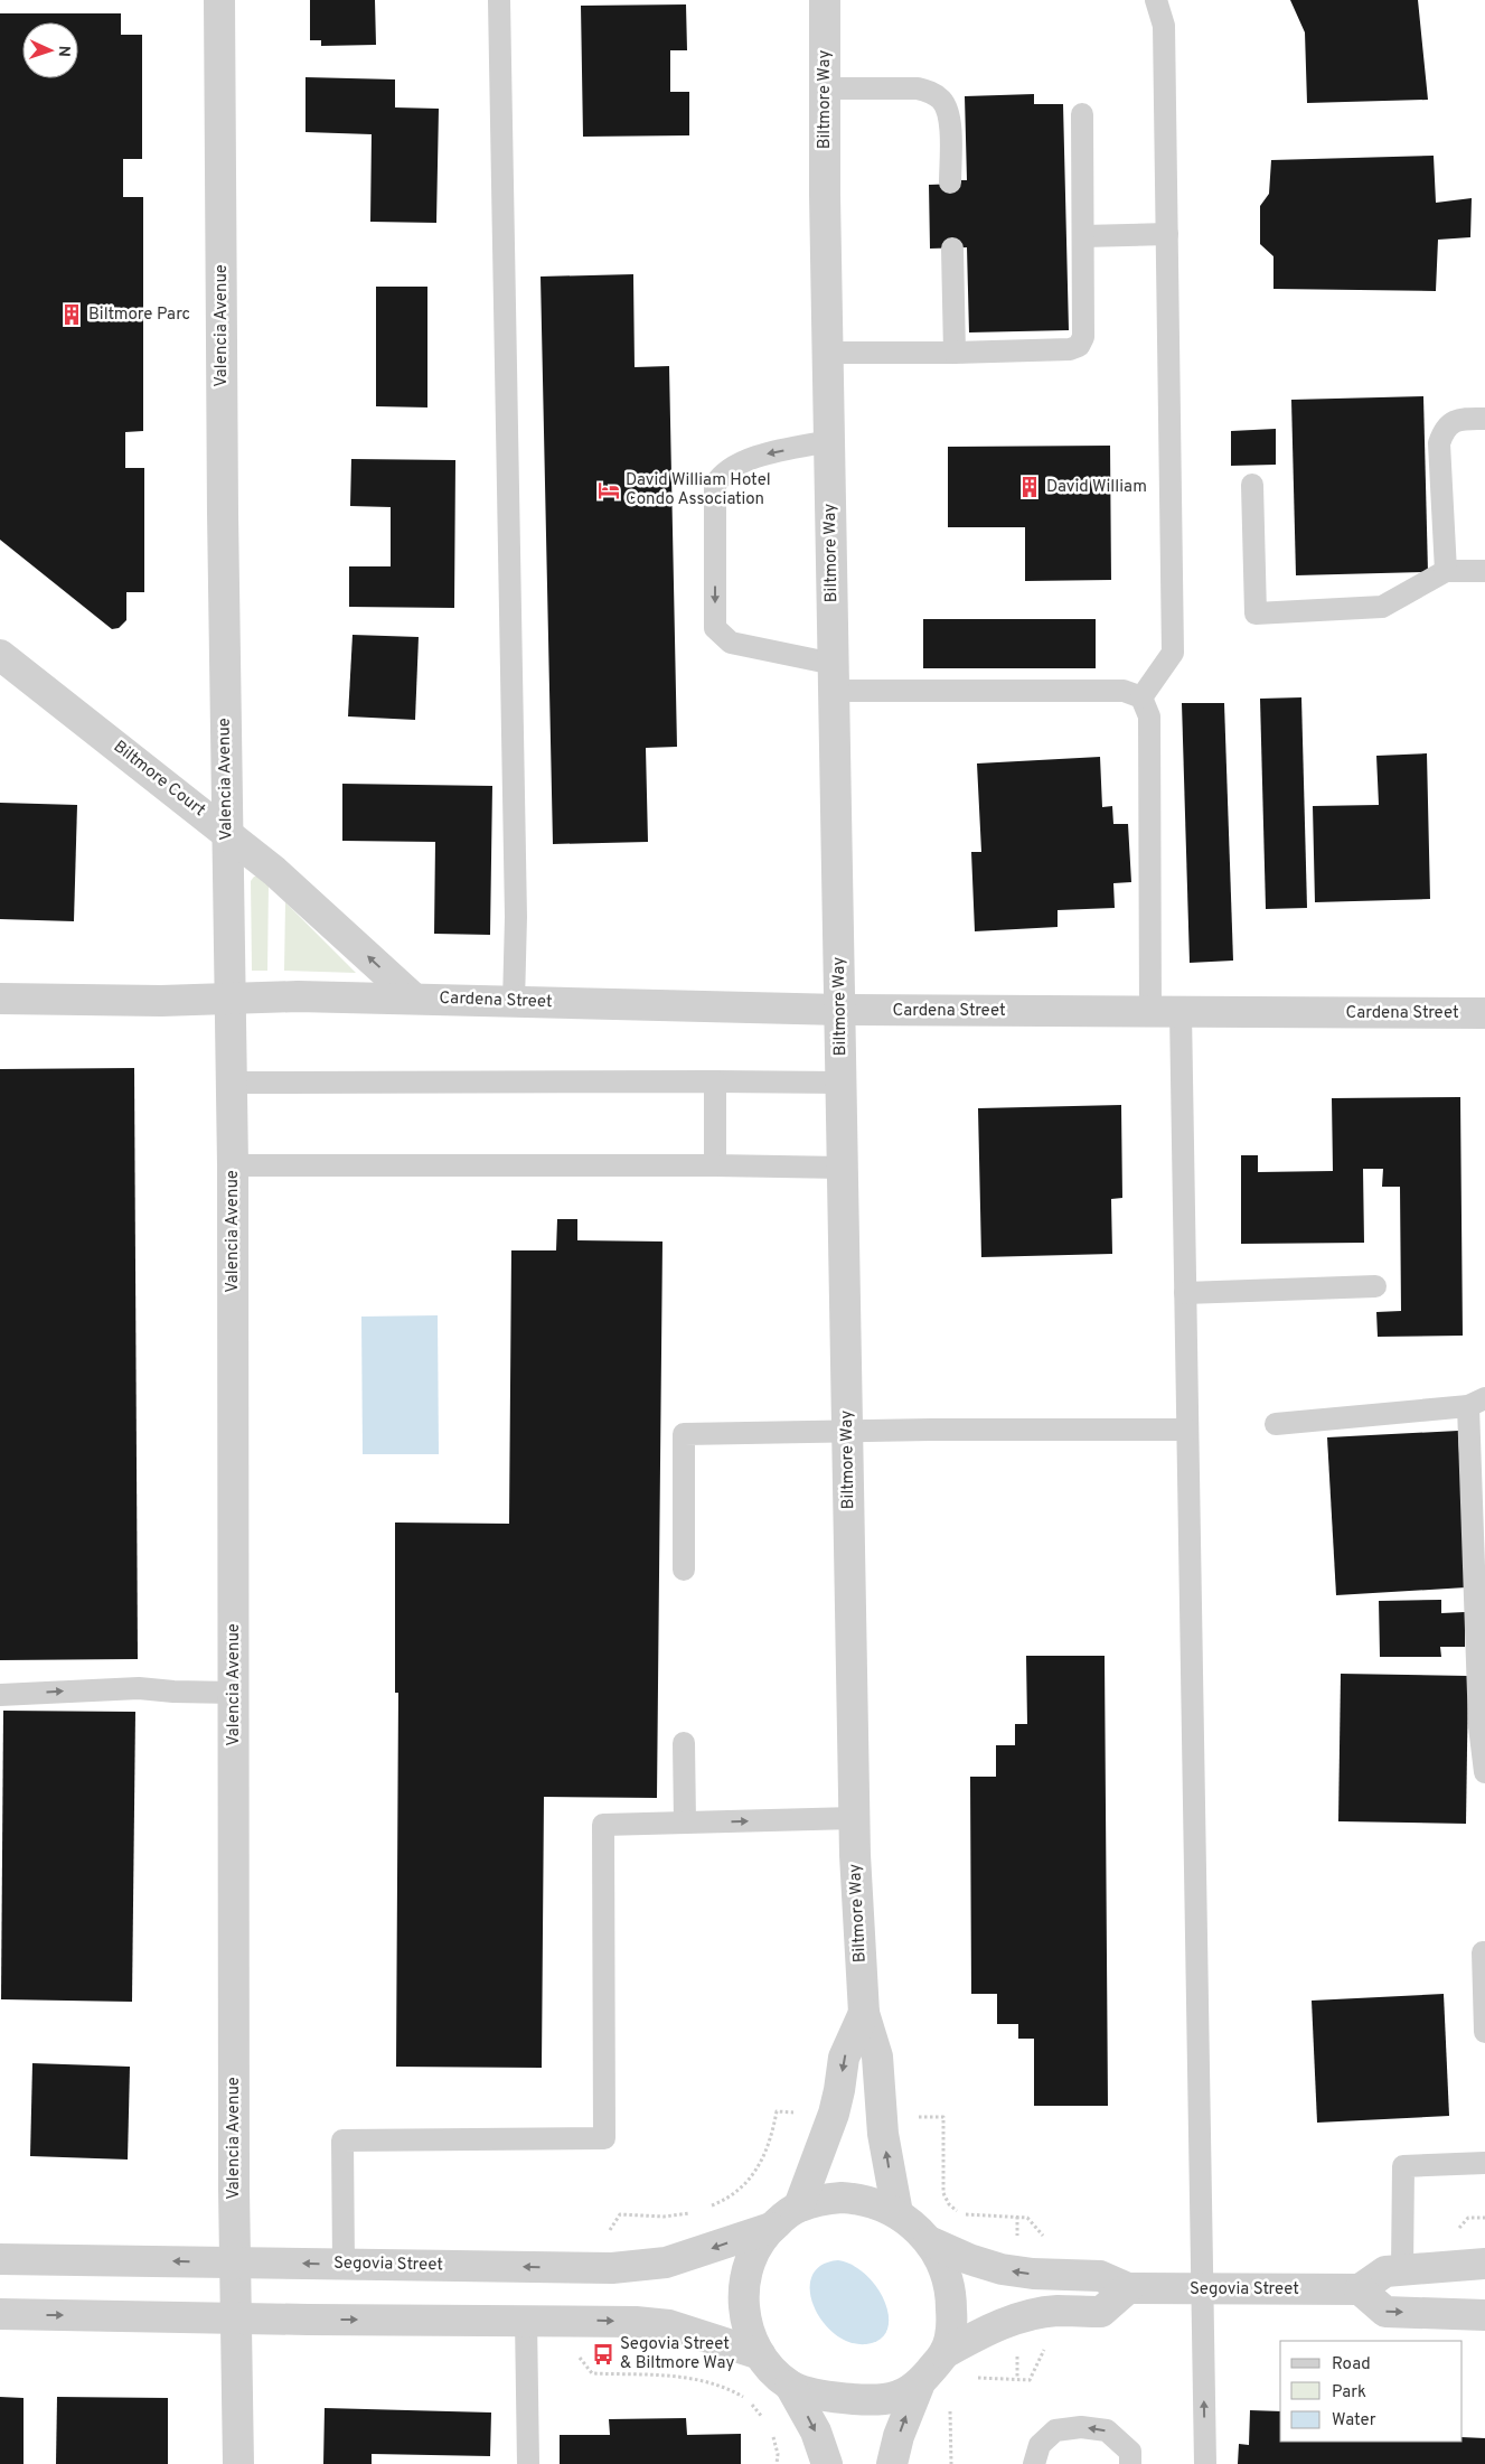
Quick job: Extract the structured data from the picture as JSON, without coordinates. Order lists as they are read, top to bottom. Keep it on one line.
{"streets":{"street":["Biltmore Way","Valencia Avenue","Biltmore Court","Cardena Street","Segovia Street"]},"crossings":[["Biltmore Way","Cardena Street"],["Valencia Avenue","Biltmore Court"],["Valencia Avenue","Cardena Street"],["Valencia Avenue","Segovia Street"],["Biltmore Court","Cardena Street"]],"one_way":["Biltmore Court"],"places":{"building":["Biltmore Parc","David William"],"hotel":["David William Hotel Condo Association"],"bus stop":["Segovia Street & Biltmore Way"]},"legend":["Road","Park","Water"],"north":"right"}
